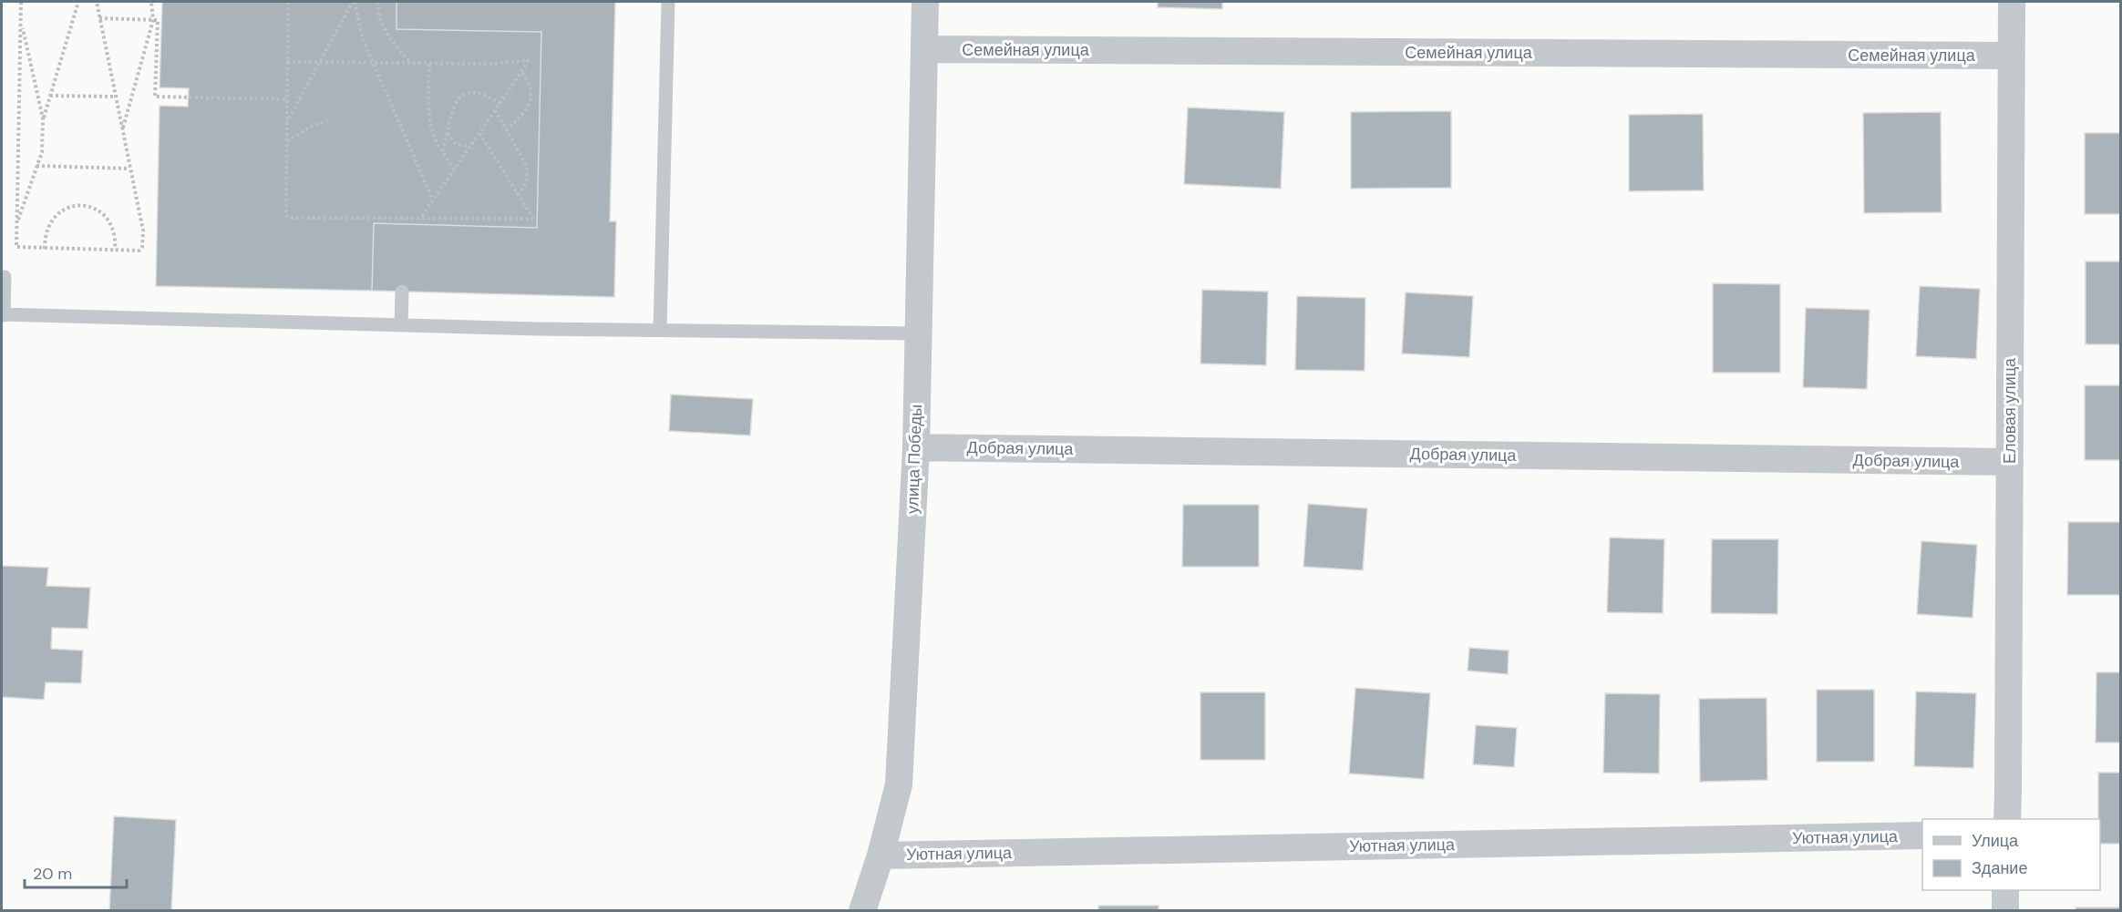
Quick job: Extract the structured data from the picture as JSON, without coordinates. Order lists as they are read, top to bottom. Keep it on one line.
{"streets":{"street":["Семейная улица","Еловая улица","Добрая улица","улица Победы","Уютная улица"]},"crossings":[["Семейная улица","Еловая улица"],["Семейная улица","улица Победы"],["Еловая улица","Добрая улица"],["Добрая улица","улица Победы"],["улица Победы","Уютная улица"]],"legend":["Улица","Здание"],"scale_bar":"20 m"}
